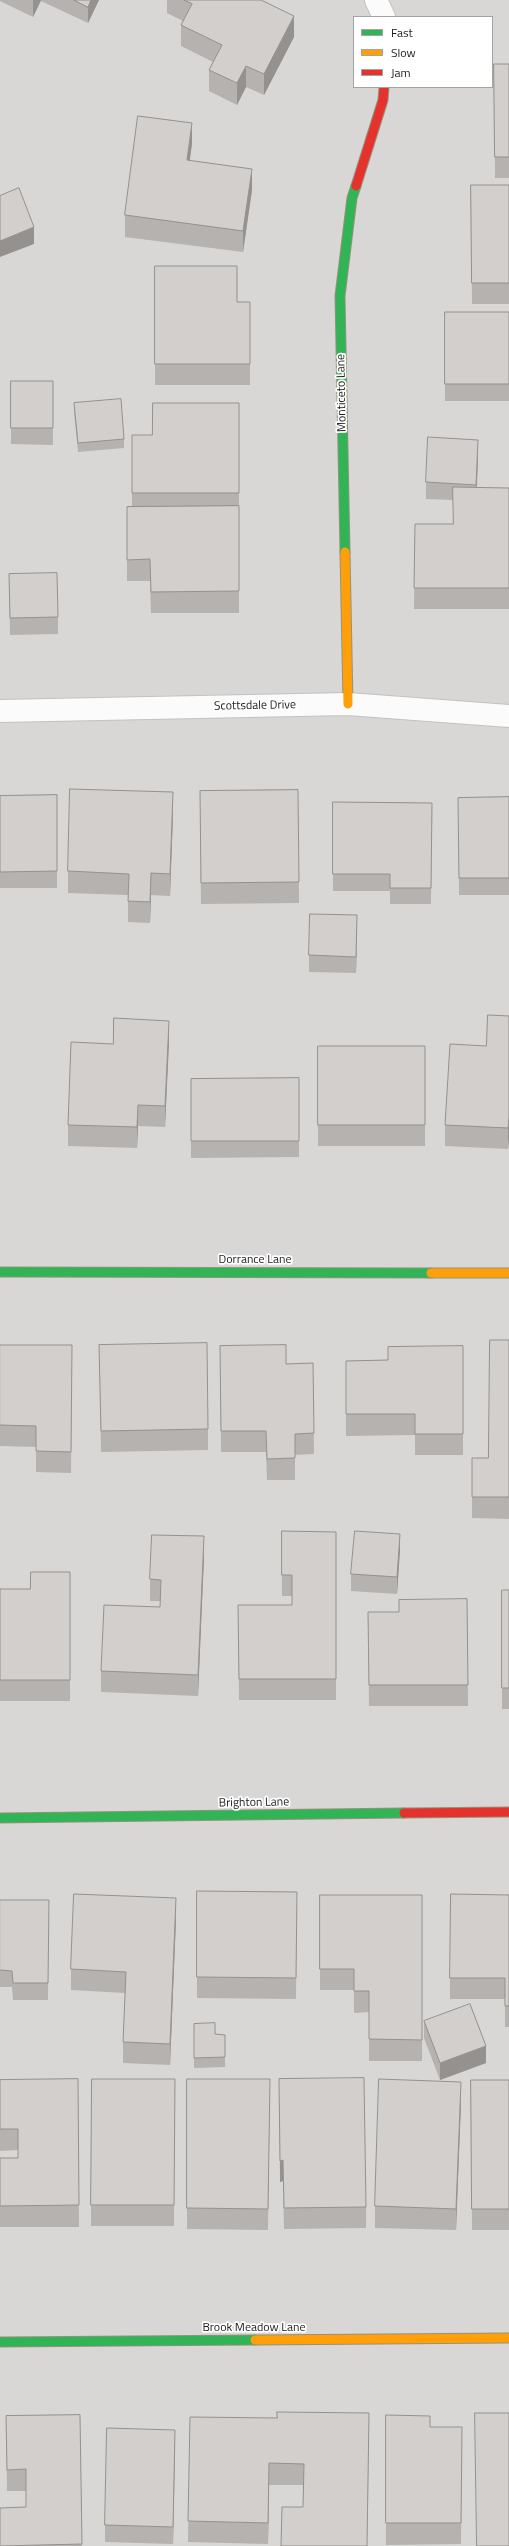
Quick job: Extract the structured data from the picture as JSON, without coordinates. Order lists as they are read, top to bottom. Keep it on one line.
{"streets":{"street":["Monticeto Lane","Scottsdale Drive","Dorrance Lane","Brighton Lane","Brook Meadow Lane"]},"crossings":[["Monticeto Lane","Scottsdale Drive"]],"legend":["Fast","Slow","Jam"]}
